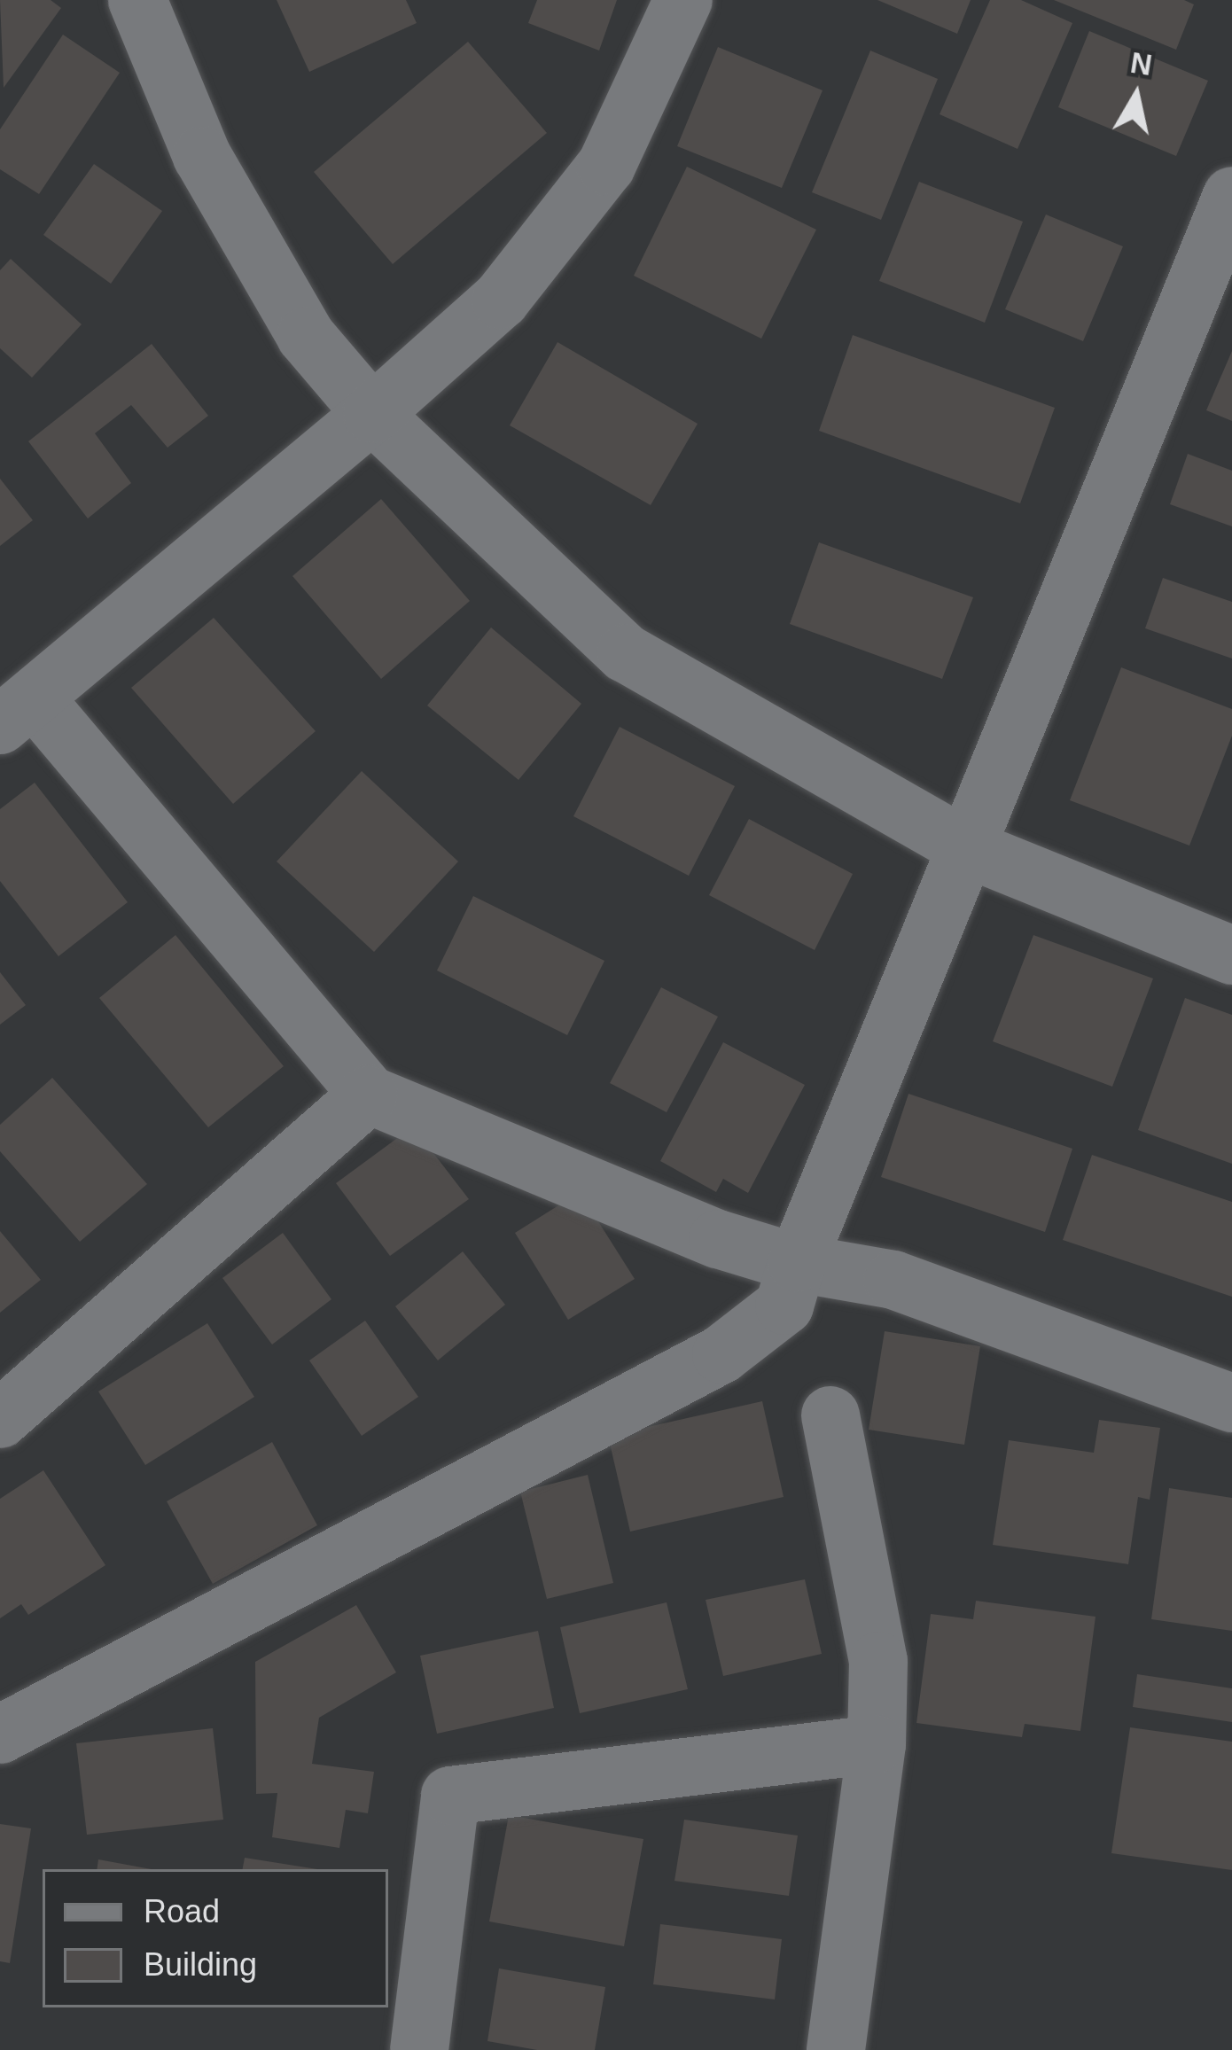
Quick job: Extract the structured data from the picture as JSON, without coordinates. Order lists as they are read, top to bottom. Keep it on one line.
{"legend":["Road","Building"],"north":"top"}
